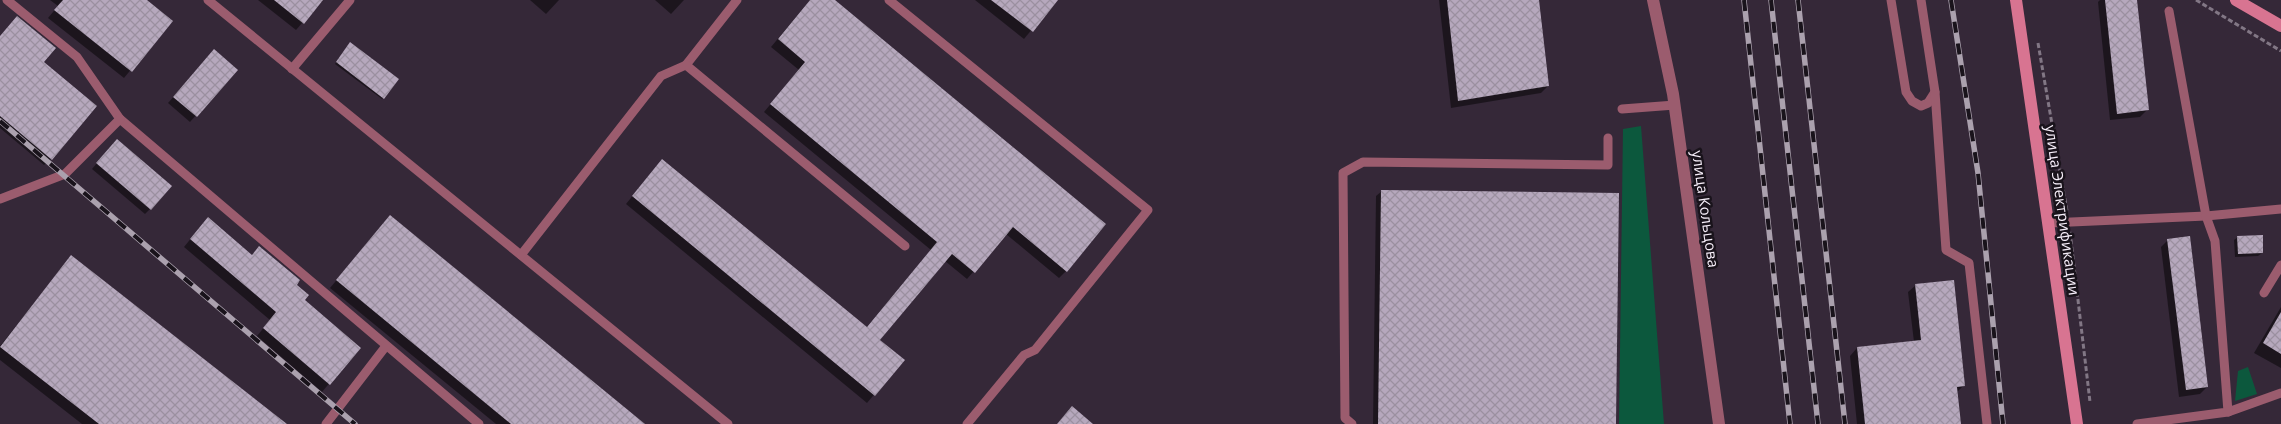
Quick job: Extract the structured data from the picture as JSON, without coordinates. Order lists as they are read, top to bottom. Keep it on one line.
{"streets":{"main road":["улица Электрификации"],"street":["улица Кольцова"]}}
